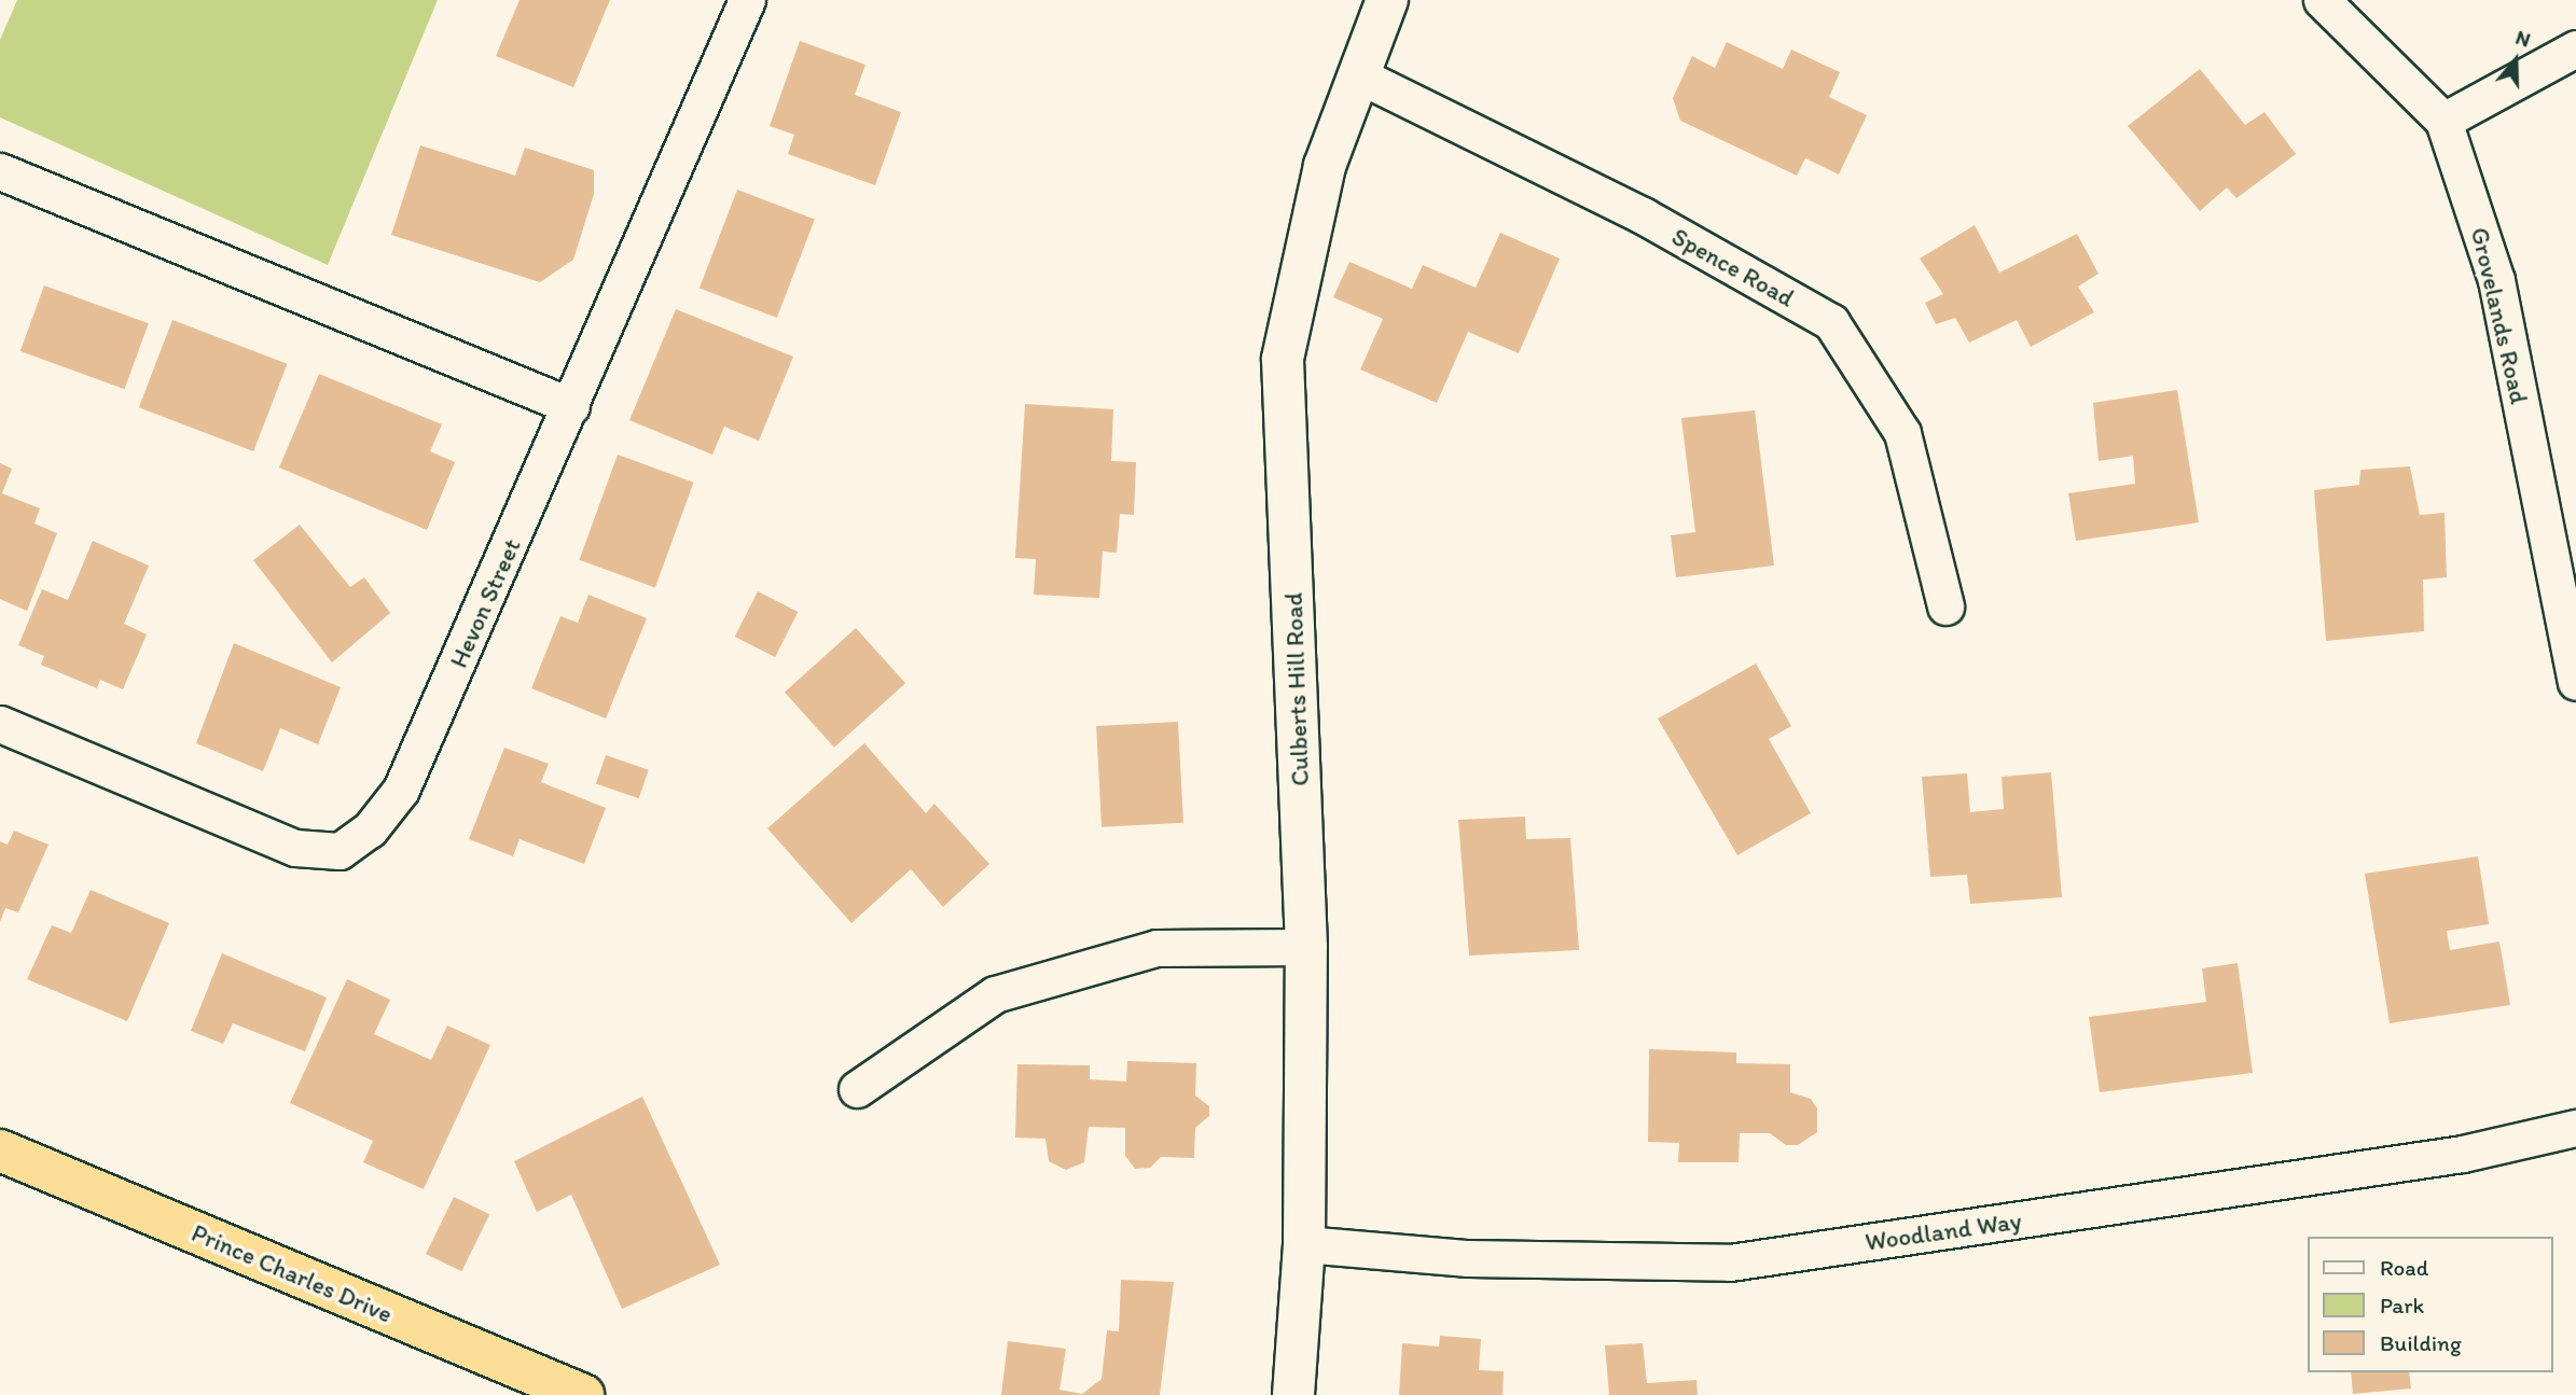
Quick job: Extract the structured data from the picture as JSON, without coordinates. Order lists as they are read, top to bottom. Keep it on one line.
{"streets":{"highway":["Prince Charles Drive"],"street":["Spence Road","Grovelands Road","Hevon Street","Culberts Hill Road","Woodland Way"]},"crossings":[["Spence Road","Culberts Hill Road"],["Culberts Hill Road","Woodland Way"]],"legend":["Road","Park","Building"],"north":"top"}
